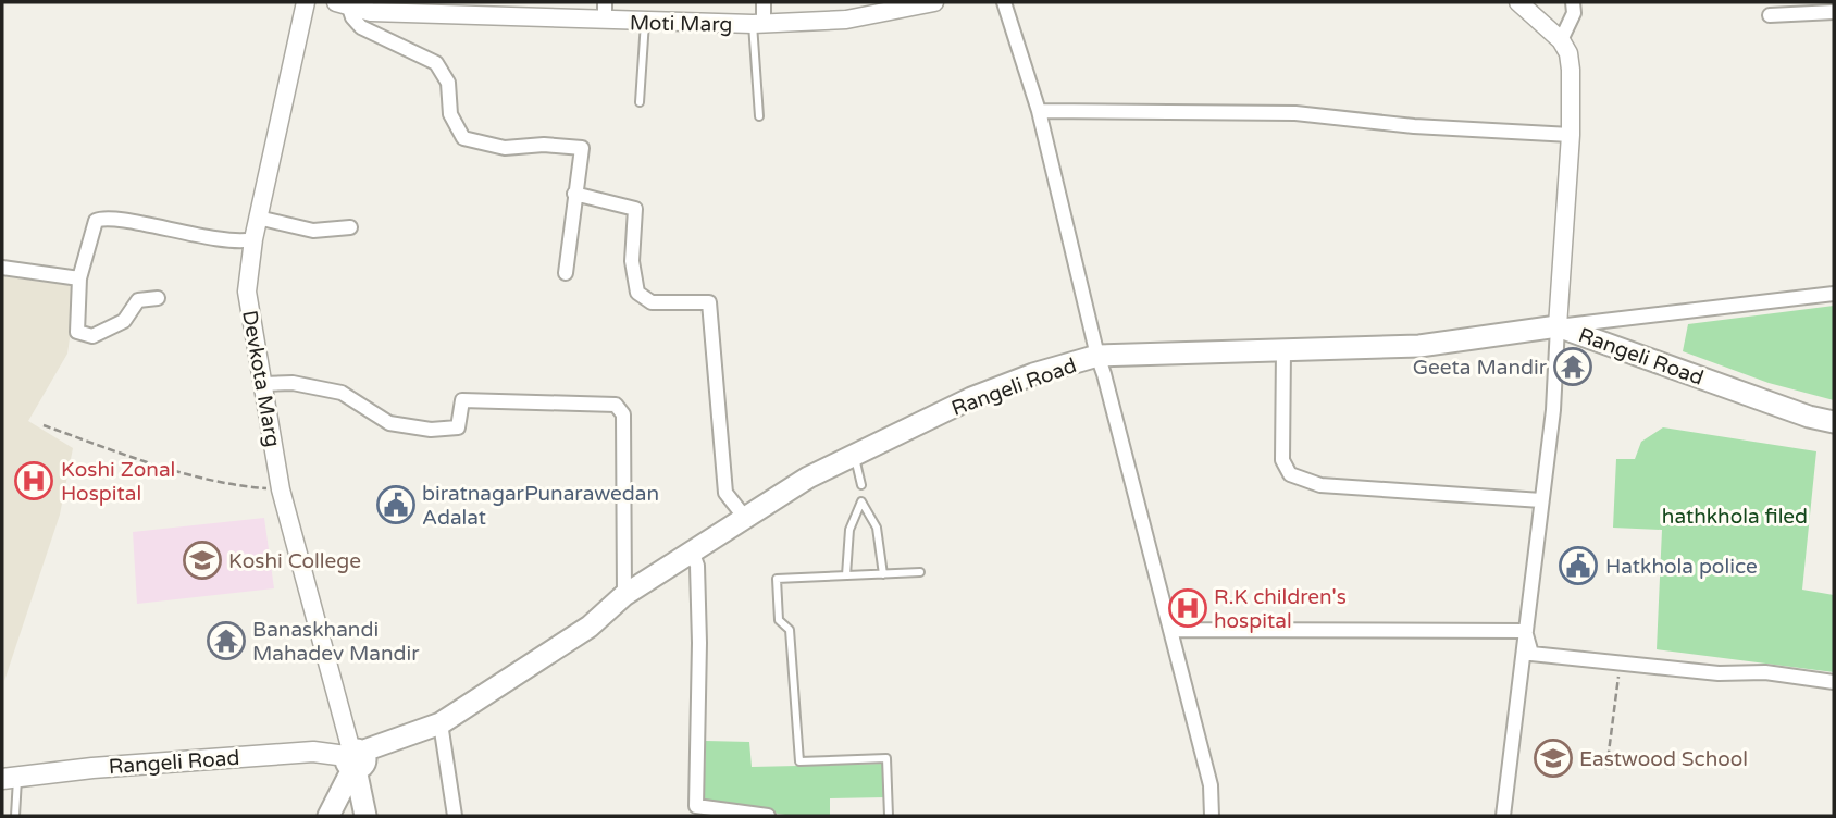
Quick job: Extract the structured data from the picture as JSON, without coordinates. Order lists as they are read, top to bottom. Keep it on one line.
{"streets":{"main road":["Rangeli Road"],"street":["Moti Marg","Devkota Marg"]},"crossings":[["Rangeli Road","Devkota Marg"]],"parks":["hathkhola filed"],"places":{"temple":["Geeta Mandir","Banaskhandi Mahadev Mandir"],"hospital":["Koshi Zonal Hospital","R.K children's hospital"],"public building":["biratnagarPunarawedan Adalat","Hatkhola police"],"school or university":["Koshi College","Eastwood School"]}}
